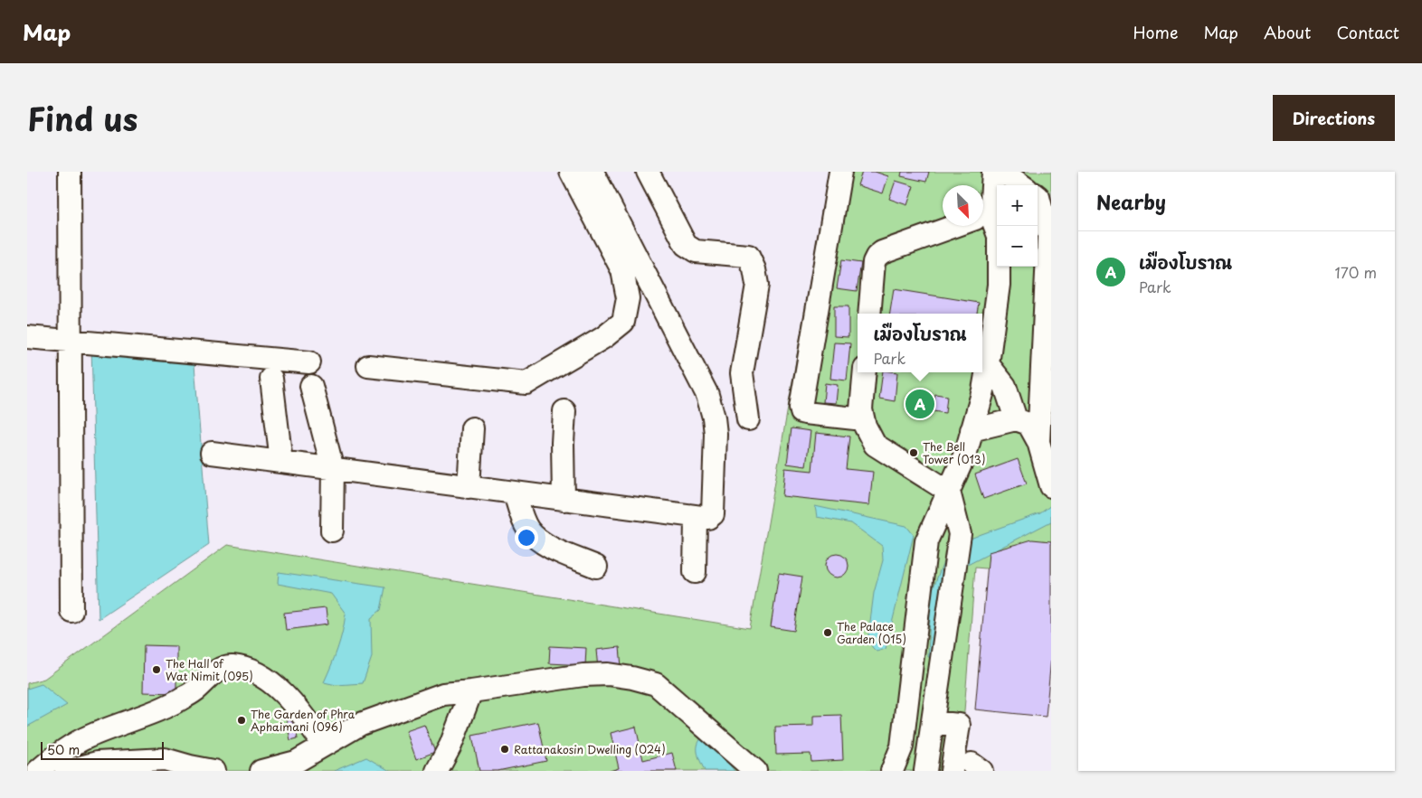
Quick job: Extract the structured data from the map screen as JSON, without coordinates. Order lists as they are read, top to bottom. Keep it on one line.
{"places":["The Bell Tower (013)","The Palace Garden (015)","The Hall of Wat Nimit (095)","The Garden of Phra Aphaimani (096)","Rattanakosin Dwelling (024)"],"scale_bar":"50 m","north":"bottom right","page":{"header":"Map","nav":["Home","Map","About","Contact"],"title":"Find us","buttons":"Directions","heading":"Nearby","map_buttons":["+","−"],"list":[{"mark":"A","name":"เมืองโบราณ","note":"Park","value":"170 m"}],"popup":["เมืองโบราณ","Park"],"pins":"A","scale":"50 m"}}
